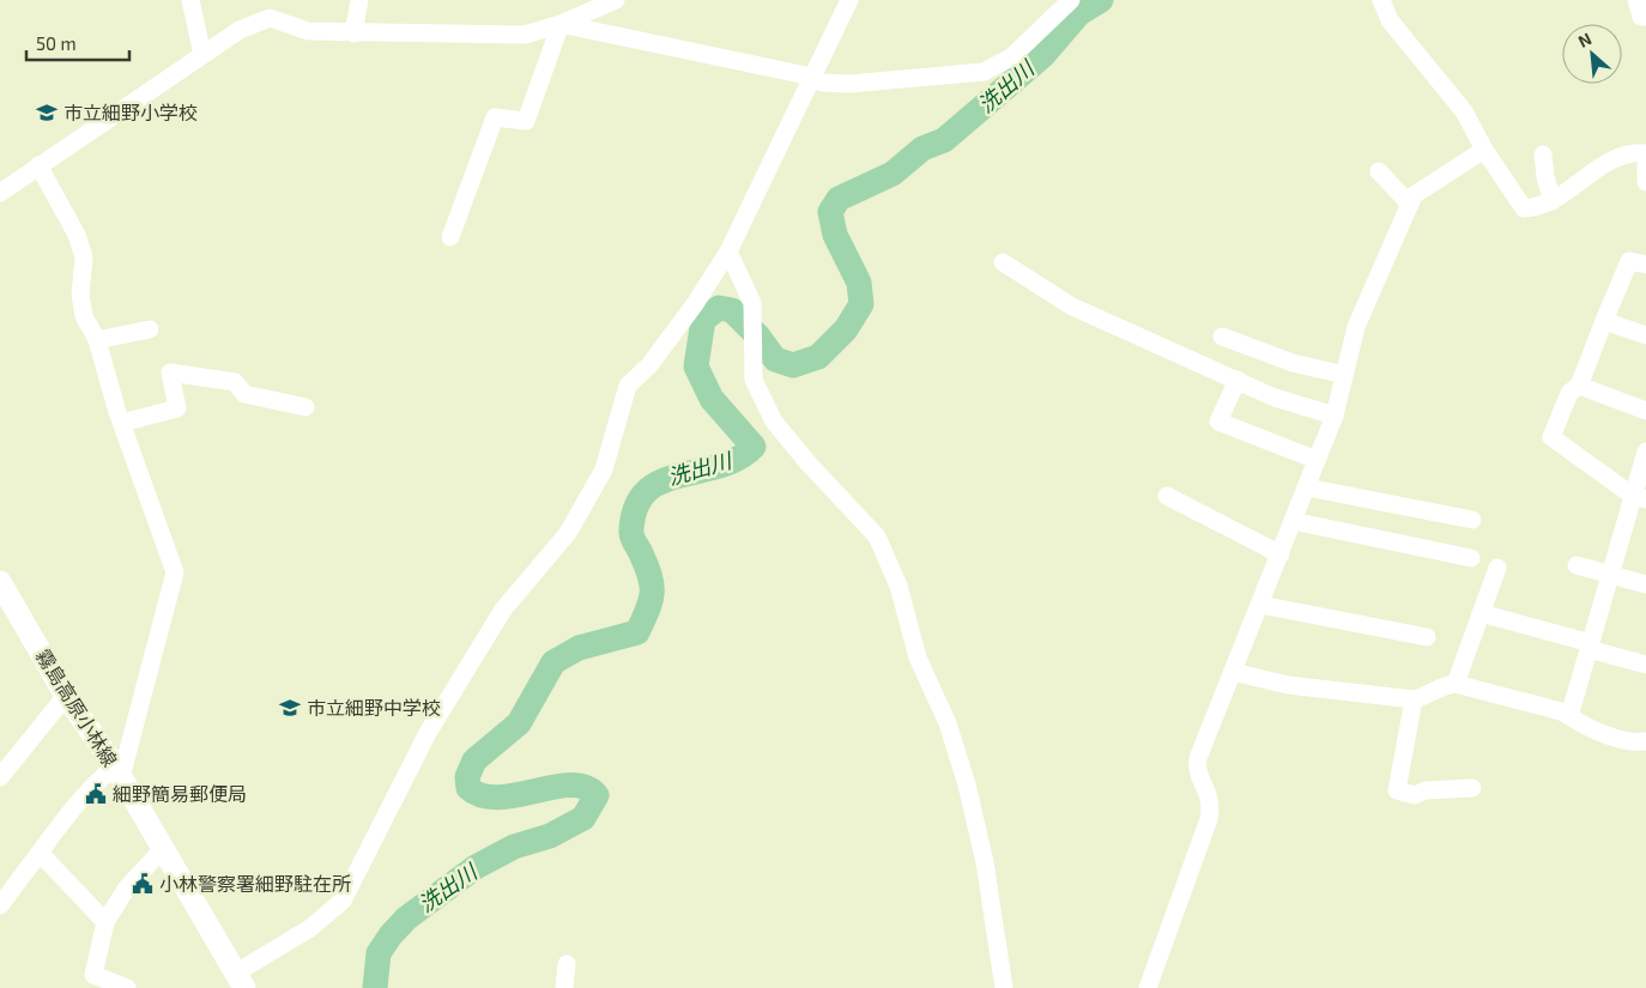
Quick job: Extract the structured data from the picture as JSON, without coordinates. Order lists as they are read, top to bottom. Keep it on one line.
{"streets":{"main road":["霧島高原小林線"]},"water":["洗出川"],"places":{"school or university":["市立細野小学校","市立細野中学校"],"public building":["細野簡易郵便局","小林警察署細野駐在所"]},"scale_bar":"50 m","north":"top left"}
